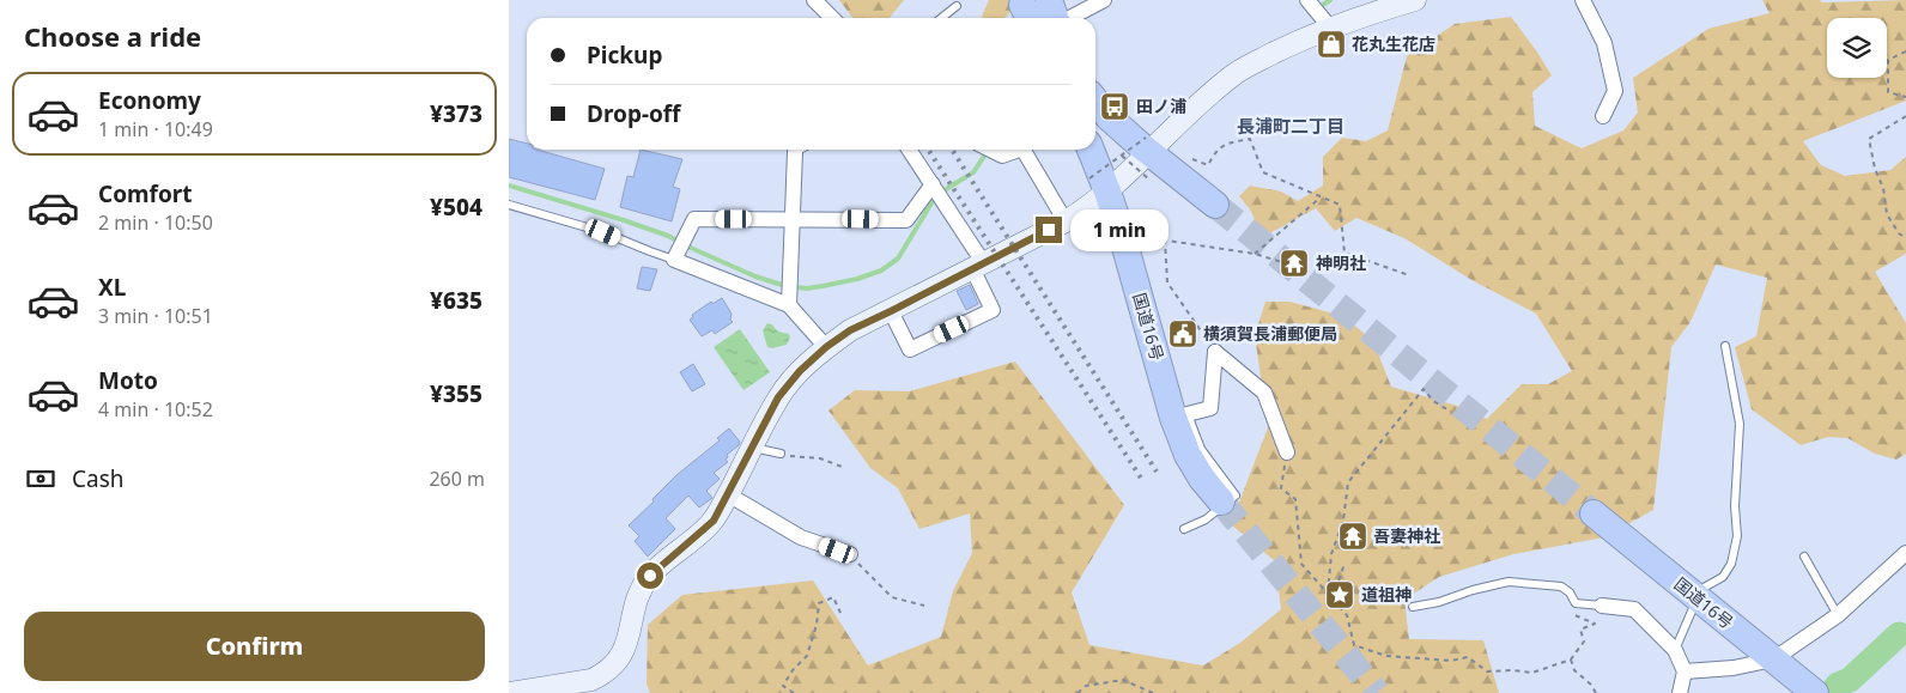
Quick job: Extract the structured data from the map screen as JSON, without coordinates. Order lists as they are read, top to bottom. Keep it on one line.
{"streets":{"highway":["国道16号"]},"districts":["長浦町二丁目"],"places":{"shop":["花丸生花店"],"bus stop":["田ノ浦"],"temple":["神明社","吾妻神社"],"public building":["横須賀長浦郵便局"],"place":["道祖神"]},"page":{"heading":"Choose a ride","banner":["Pickup","Drop-off"],"list":[{"name":"Economy","note":"1 min · 10:49","value":"¥373"},{"name":"Comfort","note":"2 min · 10:50","value":"¥504"},{"name":"XL","note":"3 min · 10:51","value":"¥635"},{"name":"Moto","note":"4 min · 10:52","value":"¥355"}],"bubble":"1 min","pay":["Cash","260 m"],"buttons":"Confirm"}}
